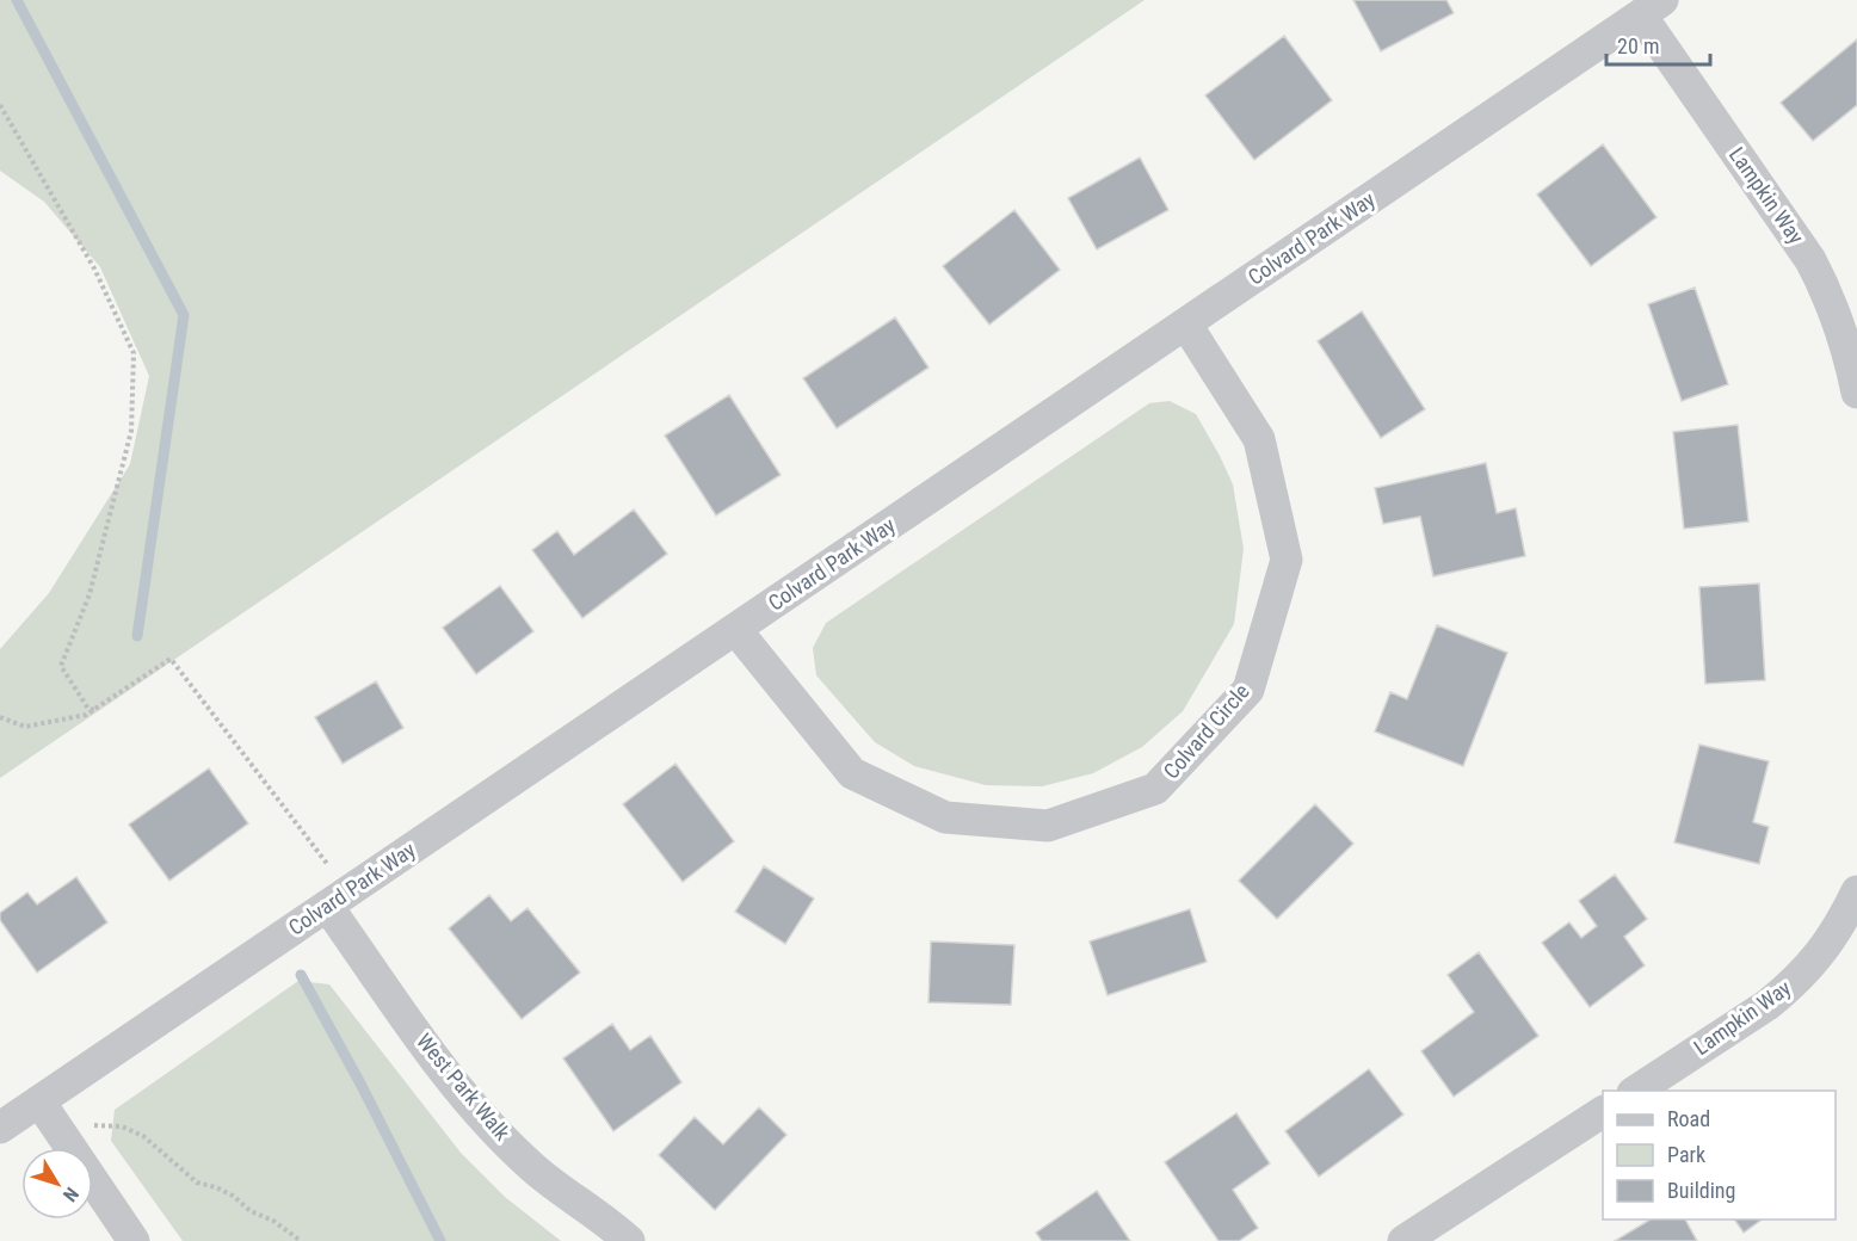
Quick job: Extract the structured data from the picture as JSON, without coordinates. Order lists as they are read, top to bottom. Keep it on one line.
{"streets":{"street":["Lampkin Way","Colvard Park Way","Colvard Circle","West Park Walk"]},"crossings":[["Lampkin Way","Colvard Park Way"],["Colvard Park Way","Colvard Circle"],["Colvard Park Way","West Park Walk"]],"legend":["Road","Park","Building"],"scale_bar":"20 m","north":"bottom right"}
